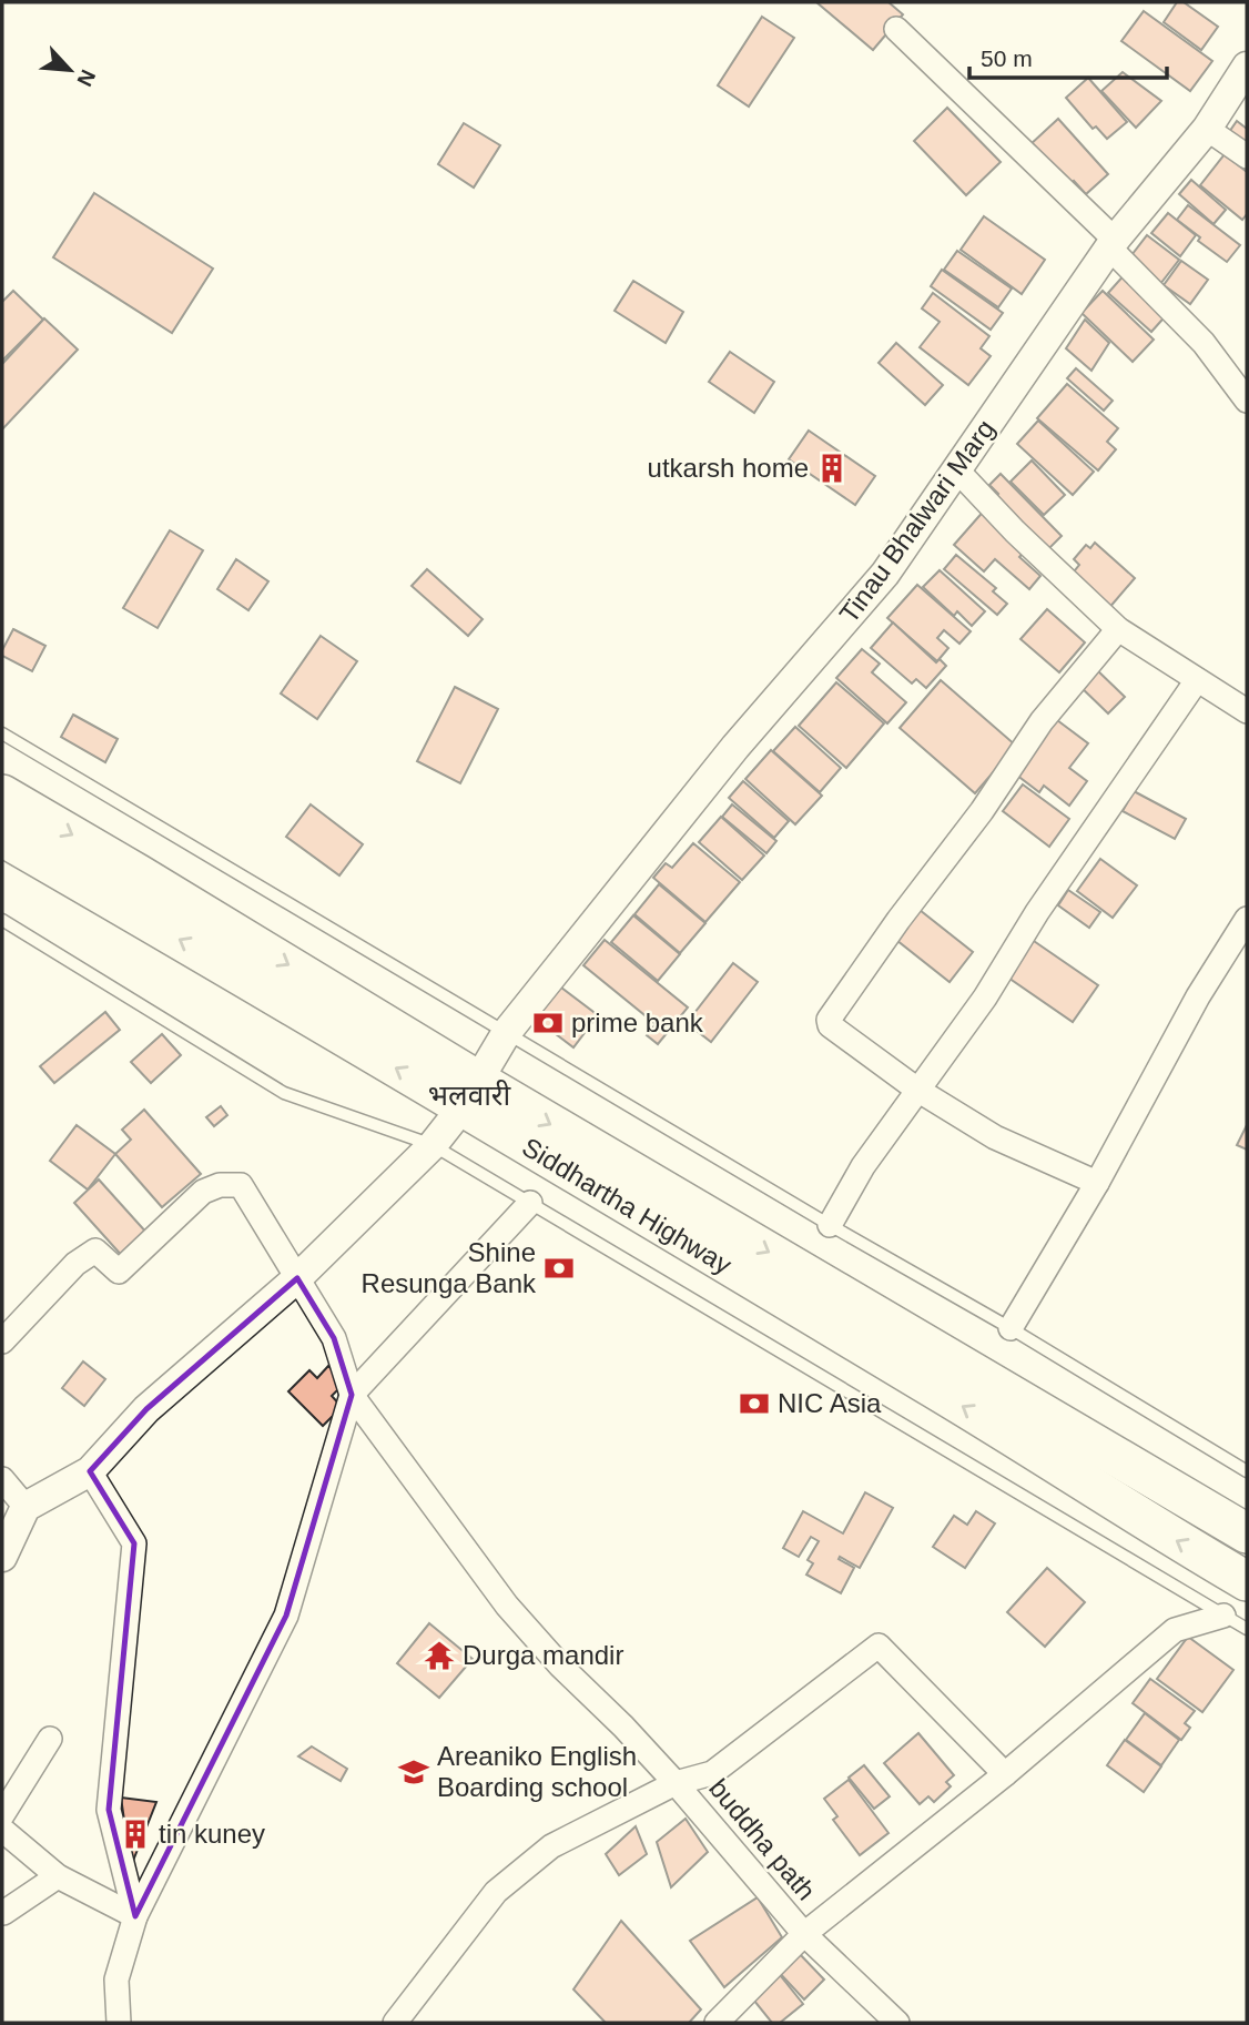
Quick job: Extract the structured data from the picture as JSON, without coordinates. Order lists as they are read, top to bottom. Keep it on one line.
{"streets":{"highway":["Siddhartha Highway"],"street":["Tinau Bhalwari Marg","buddha path"]},"crossings":[["Tinau Bhalwari Marg","Siddhartha Highway"]],"districts":["भलवारी"],"places":{"building":["utkarsh home","tin kuney"],"bank":["prime bank","Shine Resunga Bank","NIC Asia"],"temple":["Durga mandir"],"school or university":["Areaniko English Boarding school"]},"scale_bar":"50 m","north":"bottom right"}
